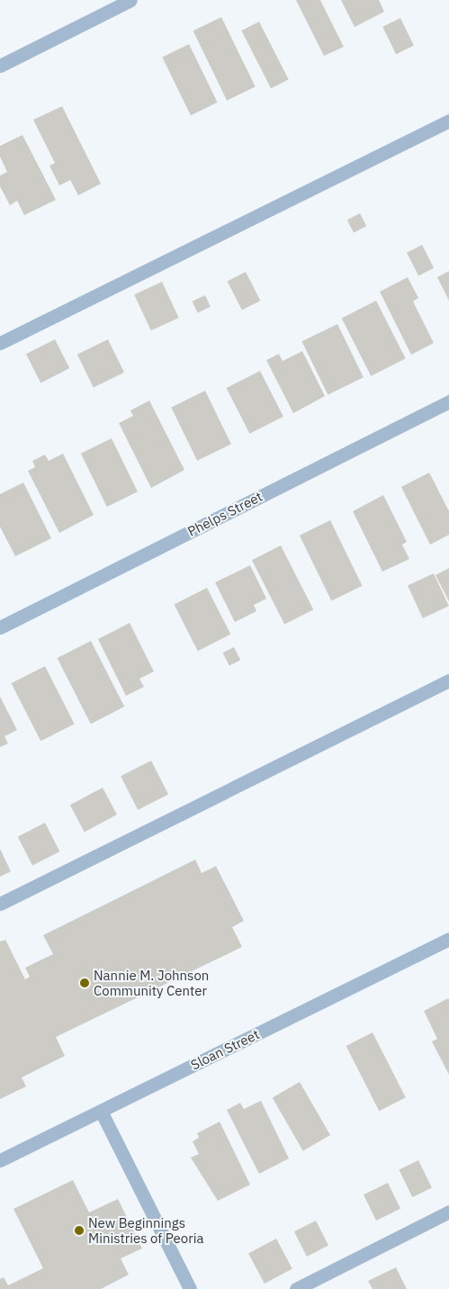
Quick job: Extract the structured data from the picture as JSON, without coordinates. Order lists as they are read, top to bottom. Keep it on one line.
{"streets":{"street":["Phelps Street","Sloan Street"]},"places":["Nannie M. Johnson Community Center","New Beginnings Ministries of Peoria"]}
